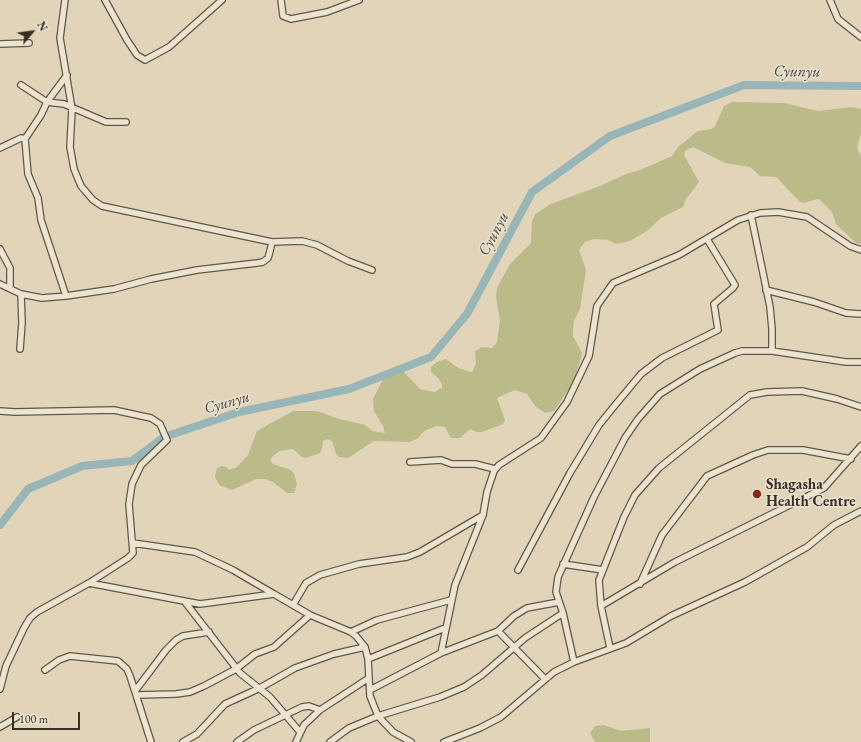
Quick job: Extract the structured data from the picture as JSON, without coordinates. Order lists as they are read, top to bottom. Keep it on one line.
{"water":["Cyunyu"],"places":["Shagasha Health Centre"],"scale_bar":"100 m","north":"top right"}
